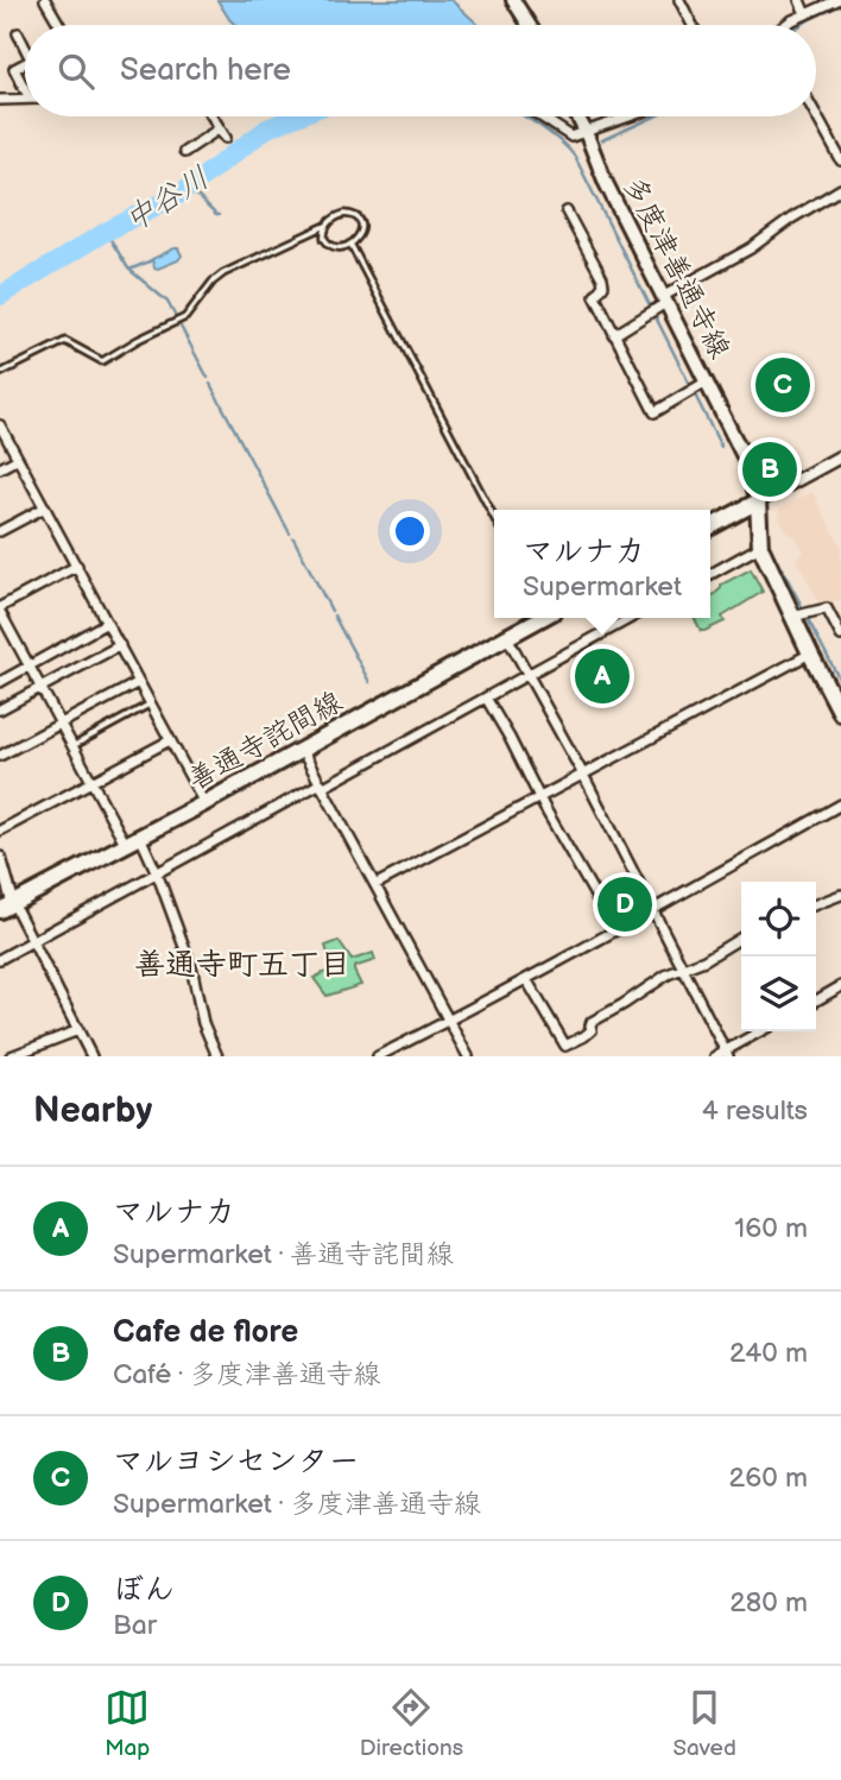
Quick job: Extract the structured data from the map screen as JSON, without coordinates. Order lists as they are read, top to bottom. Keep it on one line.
{"streets":{"main road":["多度津善通寺線","善通寺詫間線"]},"districts":["善通寺町五丁目"],"water":["中谷川"],"page":{"search":"Search here","pins":["C","B","A","D"],"popup":["マルナカ","Supermarket"],"heading":["Nearby","4 results"],"list":[{"mark":"A","name":"マルナカ","note":"Supermarket · 善通寺詫間線","value":"160 m"},{"mark":"B","name":"Cafe de flore","note":"Café · 多度津善通寺線","value":"240 m"},{"mark":"C","name":"マルヨシセンター","note":"Supermarket · 多度津善通寺線","value":"260 m"},{"mark":"D","name":"ぼん","note":"Bar","value":"280 m"}],"nav":["Map","Directions","Saved"]}}
